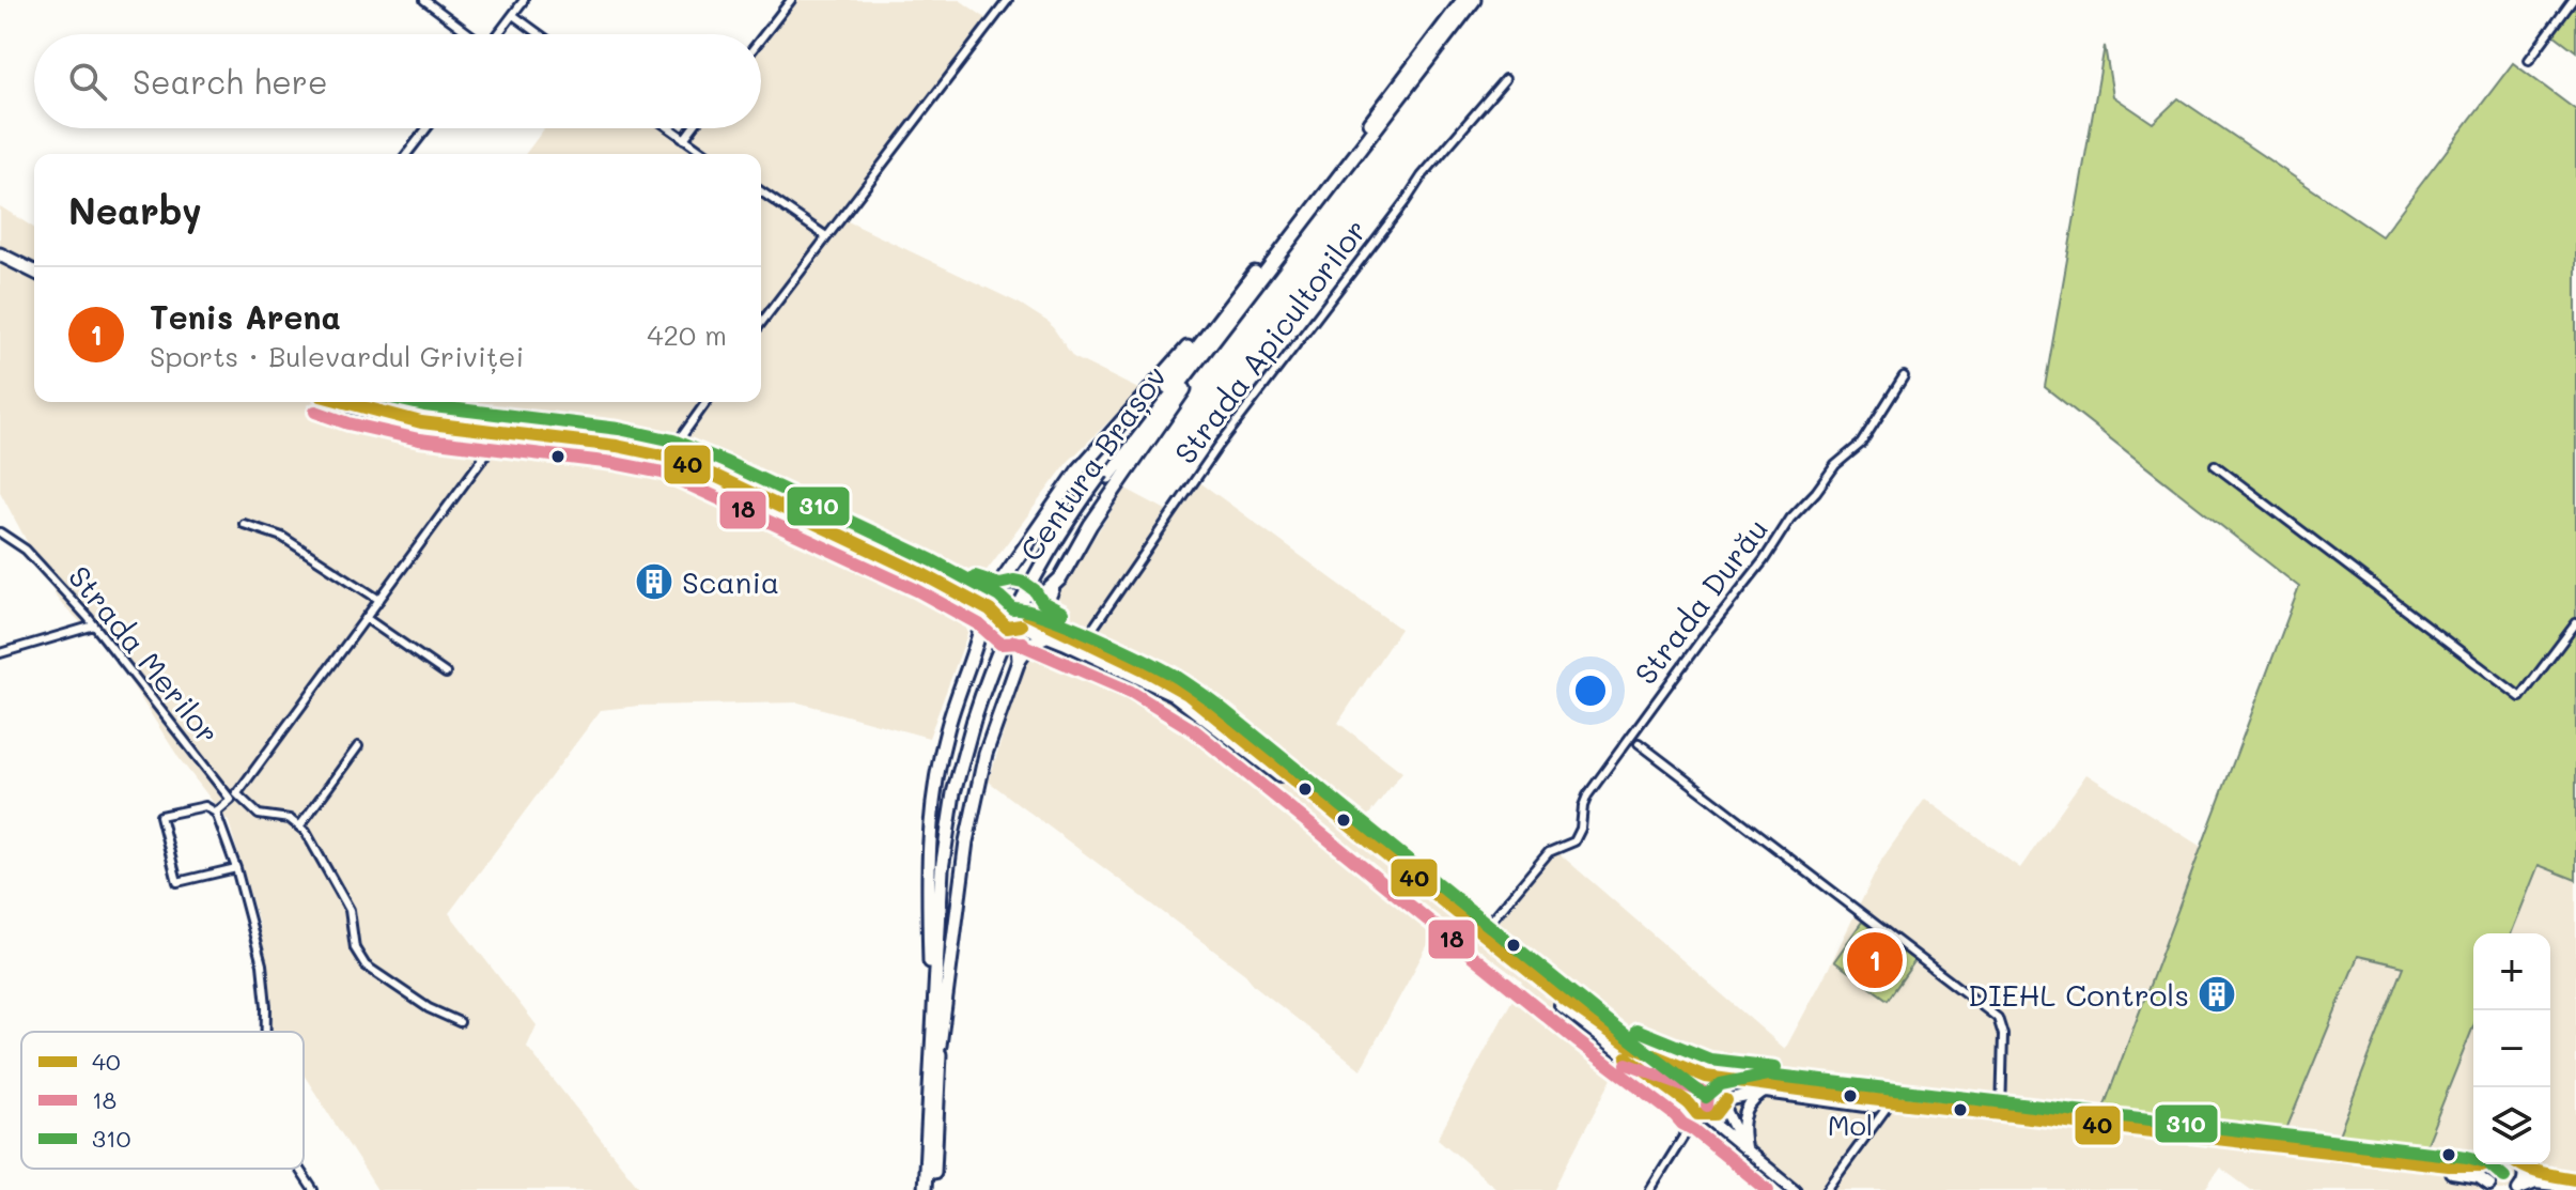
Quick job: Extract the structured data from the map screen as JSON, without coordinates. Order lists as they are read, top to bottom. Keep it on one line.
{"streets":{"highway":["Centura Brașov"],"street":["Strada Apicultorilor","Strada Durău","Strada Merilor"]},"places":{"building":["Scania","DIEHL Controls"],"other":["Mol"]},"lines":["transit line 40","transit line 310","transit line 18"],"legend":["40","18","310"],"page":{"search":"Search here","heading":"Nearby","list":[{"mark":"1","name":"Tenis Arena","note":"Sports · Bulevardul Griviței","value":"420 m"}],"pins":"1","map_buttons":["+","−"]}}
